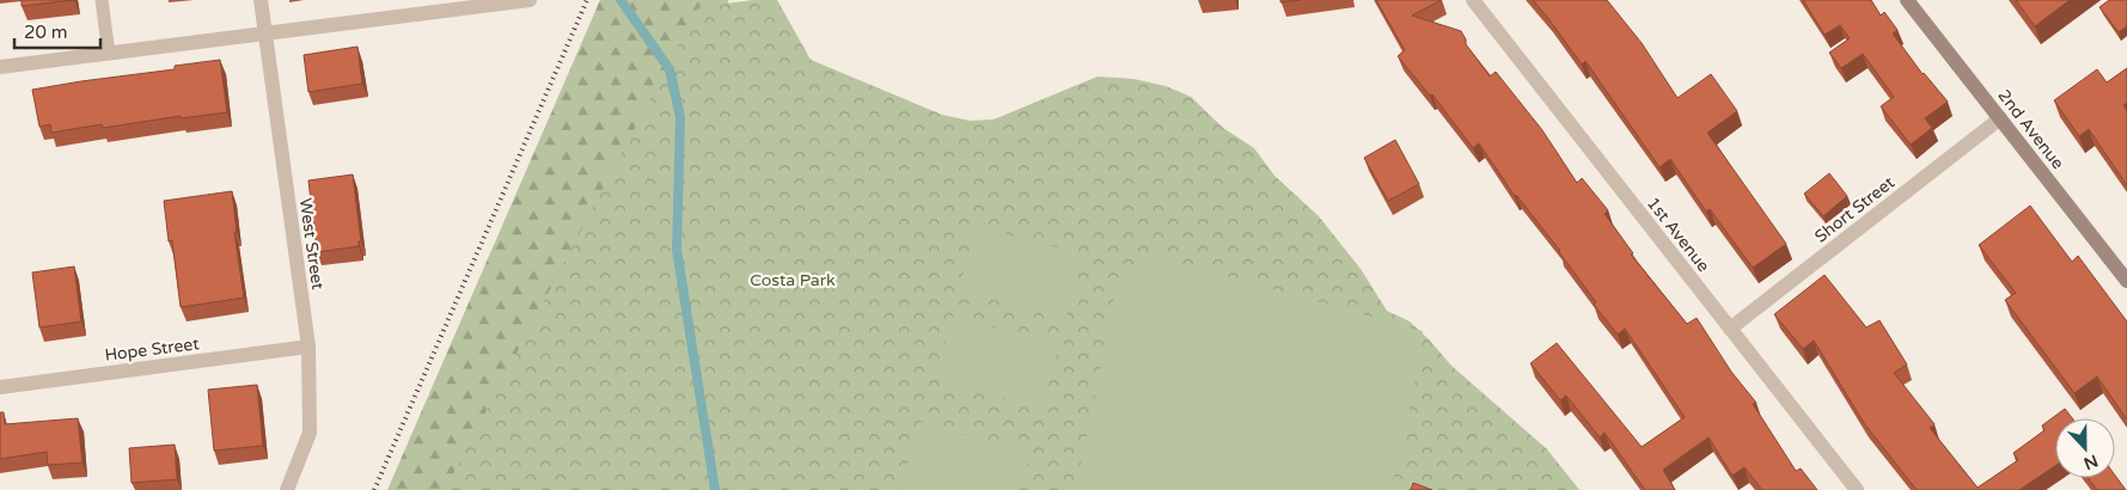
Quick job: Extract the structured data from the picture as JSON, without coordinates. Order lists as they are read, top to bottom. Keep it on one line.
{"streets":{"street":["2nd Avenue","Short Street","1st Avenue","West Street","Hope Street"]},"crossings":[["2nd Avenue","Short Street"],["Short Street","1st Avenue"],["West Street","Hope Street"]],"parks":["Costa Park"],"scale_bar":"20 m","north":"bottom"}
